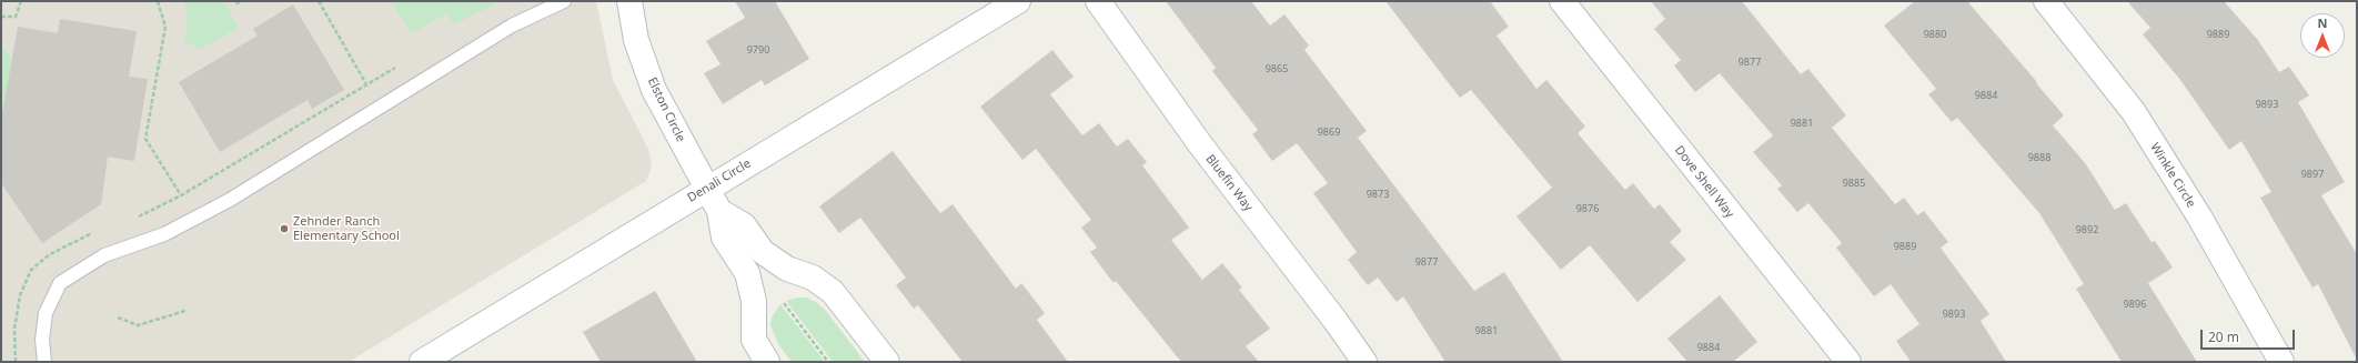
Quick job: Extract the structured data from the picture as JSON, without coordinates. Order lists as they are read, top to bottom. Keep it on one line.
{"streets":{"street":["Elston Circle","Winkle Circle","Denali Circle","Dove Shell Way","Bluefin Way"]},"crossings":[["Elston Circle","Denali Circle"]],"places":["Zehnder Ranch Elementary School"],"house_numbers":["9880","9889","9790","9877","9865","9884","9893","9881","9869","9888","9897","9885","9873","9876","9892","9889","9877","9896","9893","9881","9884"],"scale_bar":"20 m","north":"top"}
